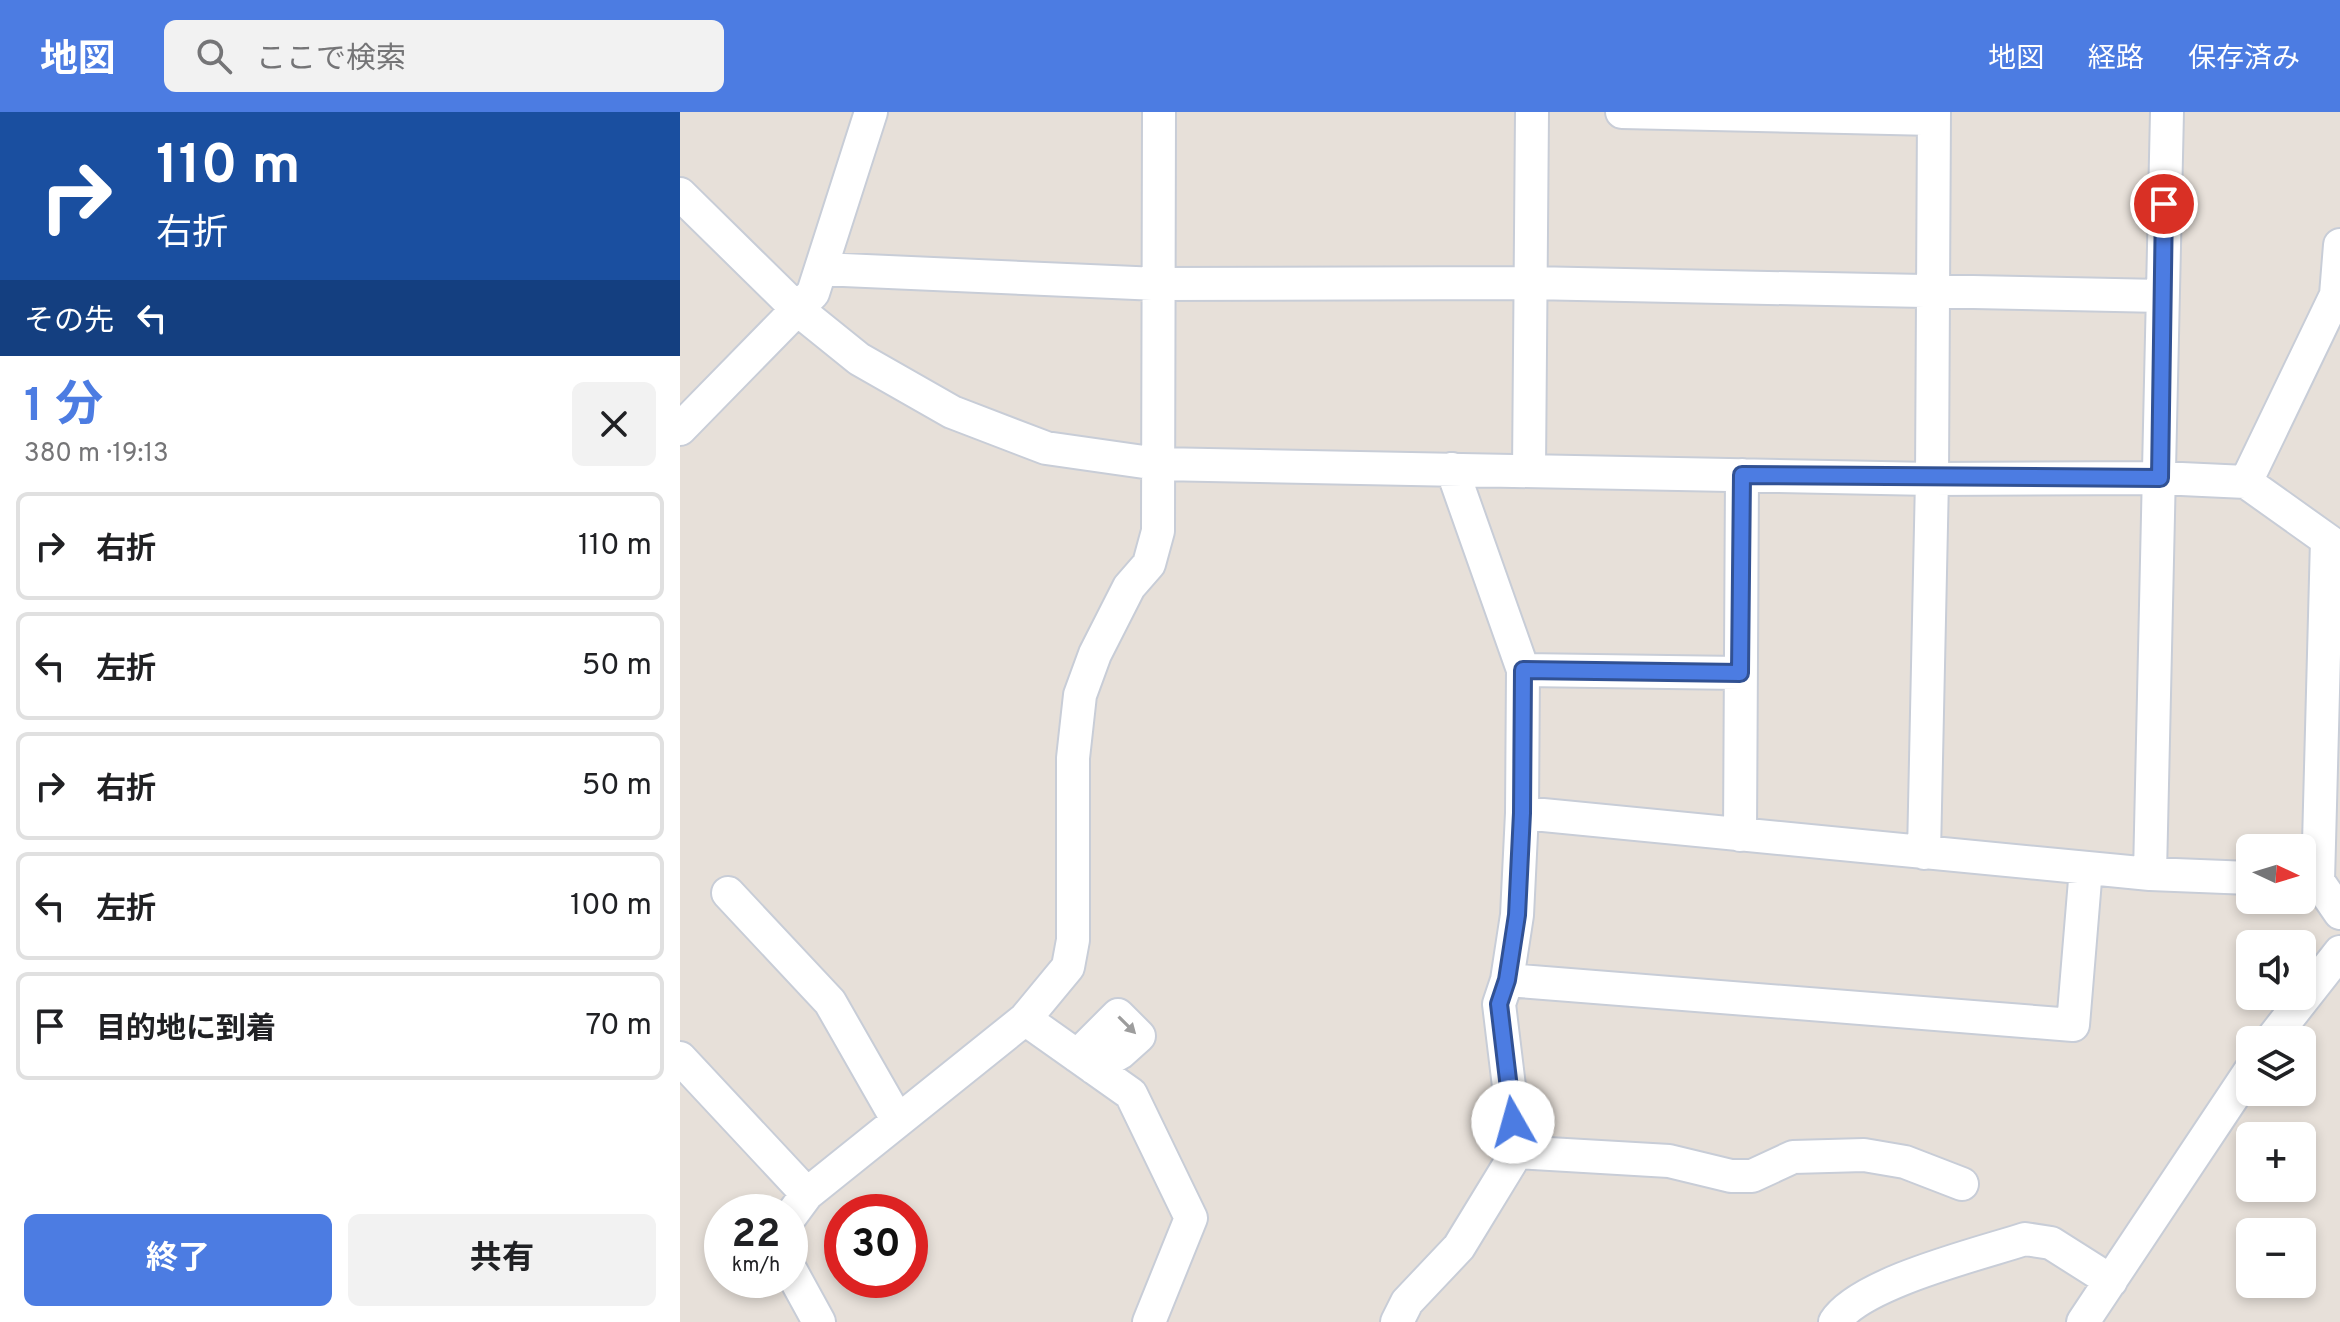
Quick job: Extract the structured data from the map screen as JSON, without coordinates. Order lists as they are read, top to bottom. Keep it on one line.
{"north":"right","page":{"header":"地図","search":"ここで検索","nav":["地図","経路","保存済み"],"turn":["110 m","右折"],"then":"その先","heading":["1 分","380 m · 19:13"],"list":[{"name":"右折","value":"110 m"},{"name":"左折","value":"50 m"},{"name":"右折","value":"50 m"},{"name":"左折","value":"100 m"},{"name":"目的地に到着","value":"70 m"}],"map_buttons":["+","−"],"speed":"22 km/h","limit":"30","buttons":["終了","共有"]}}
